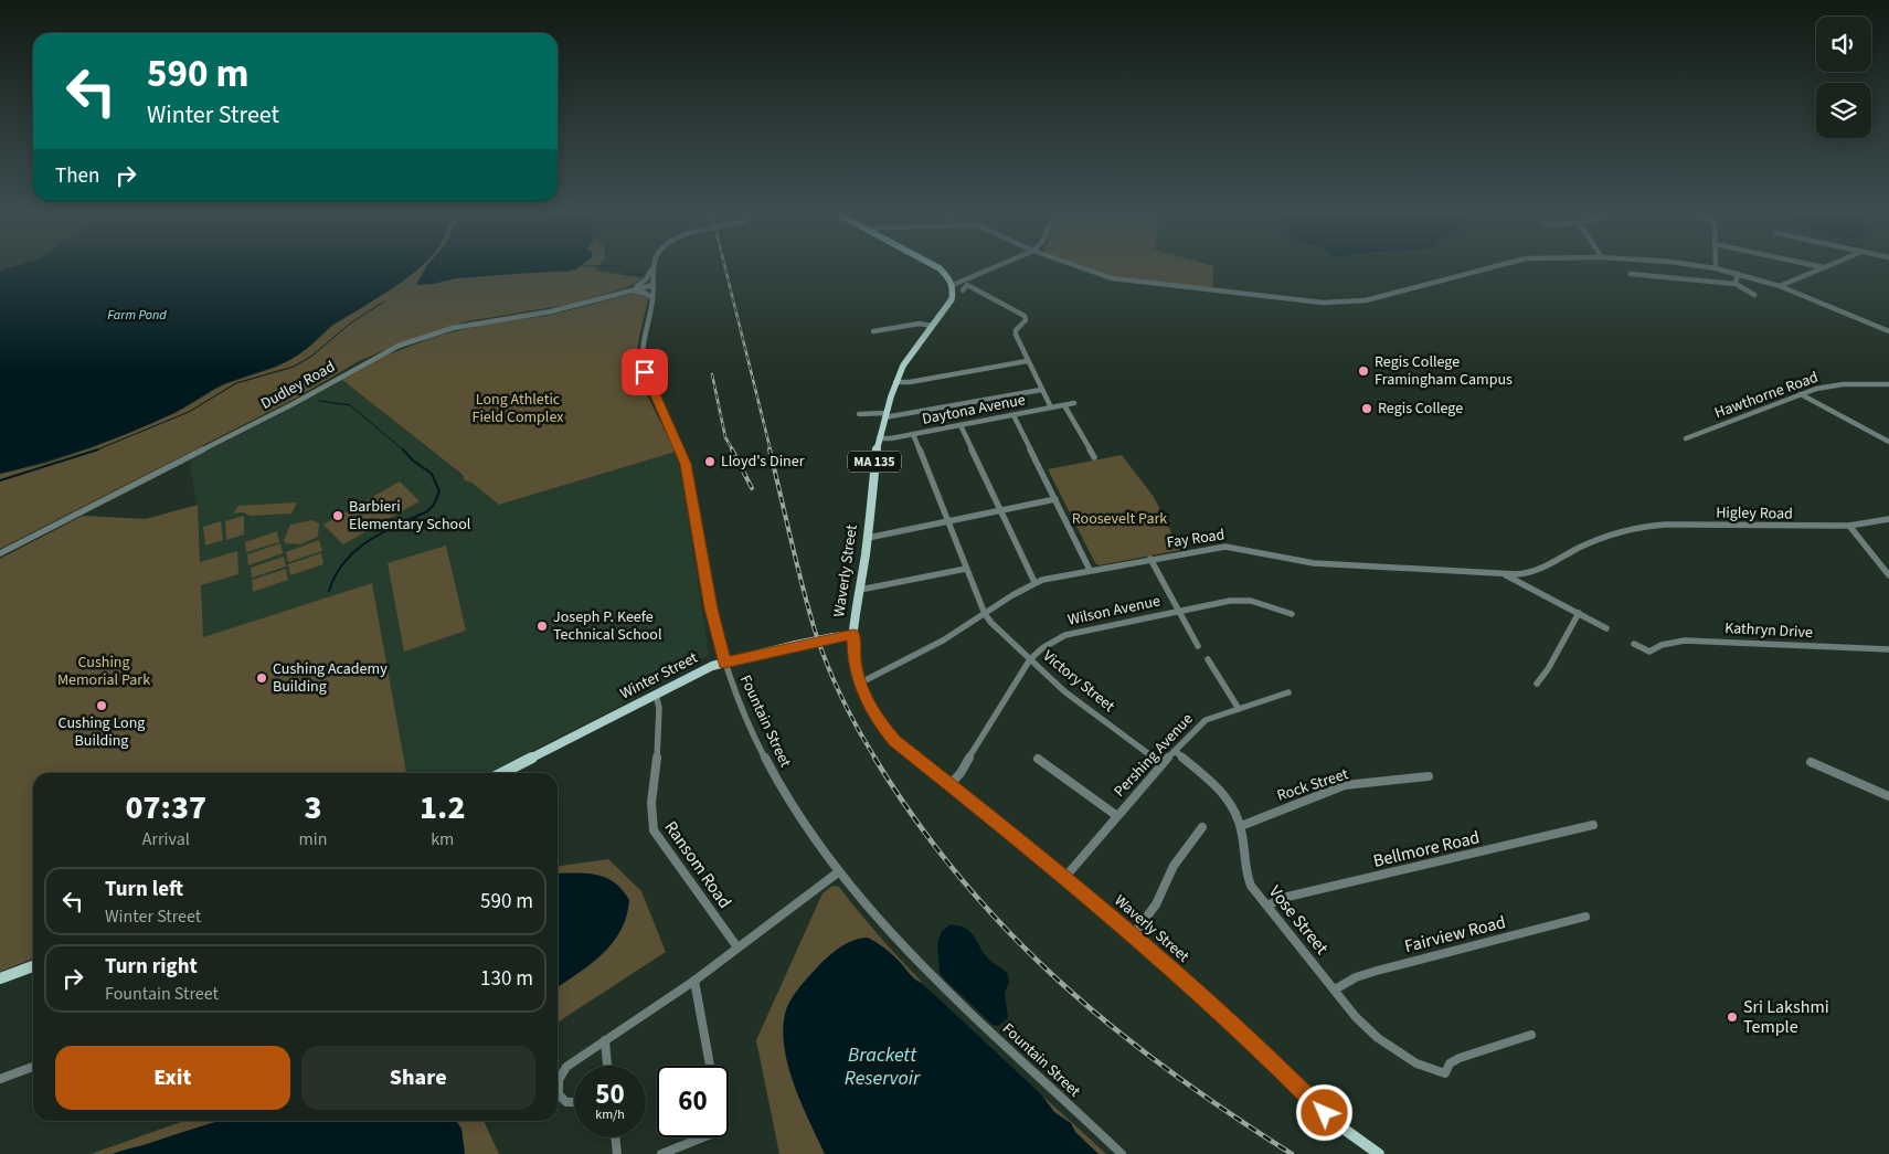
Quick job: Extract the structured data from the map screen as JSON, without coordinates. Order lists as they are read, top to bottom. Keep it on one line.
{"streets":{"main road":["MA 135","Waverly Street","Winter Street"],"street":["Dudley Road","Hawthorne Road","Daytona Avenue","Higley Road","Fay Road","Wilson Avenue","Kathryn Drive","Victory Street","Fountain Street","Pershing Avenue","Rock Street","Bellmore Road","Ransom Road","Vose Street","Fairview Road"]},"crossings":[["Dudley Road","Fountain Street"],["Daytona Avenue","Waverly Street"],["Higley Road","Fay Road"],["Fay Road","Waverly Street"],["Fay Road","Victory Street"],["Waverly Street","Wilson Avenue"],["Waverly Street","Winter Street"],["Waverly Street","Pershing Avenue"],["Wilson Avenue","Victory Street"],["Winter Street","Fountain Street"],["Winter Street","Ransom Road"],["Victory Street","Pershing Avenue"],["Pershing Avenue","Vose Street"],["Rock Street","Vose Street"],["Bellmore Road","Vose Street"],["Vose Street","Fairview Road"]],"water":["Farm Pond","Brackett Reservoir"],"parks":["Long Athletic Field Complex","Roosevelt Park","Cushing Memorial Park"],"places":["Regis College Framingham Campus","Regis College","Lloyd's Diner","Barbieri Elementary School","Joseph P. Keefe Technical School","Cushing Academy Building","Cushing Long Building","Sri Lakshmi Temple"],"page":{"turn":["590 m","Winter Street"],"then":"Then","eta":["07:37","Arrival","3","min","1.2","km"],"list":[{"name":"Turn left","note":"Winter Street","value":"590 m"},{"name":"Turn right","note":"Fountain Street","value":"130 m"}],"buttons":["Exit","Share"],"speed":"50 km/h","limit":"60"}}
